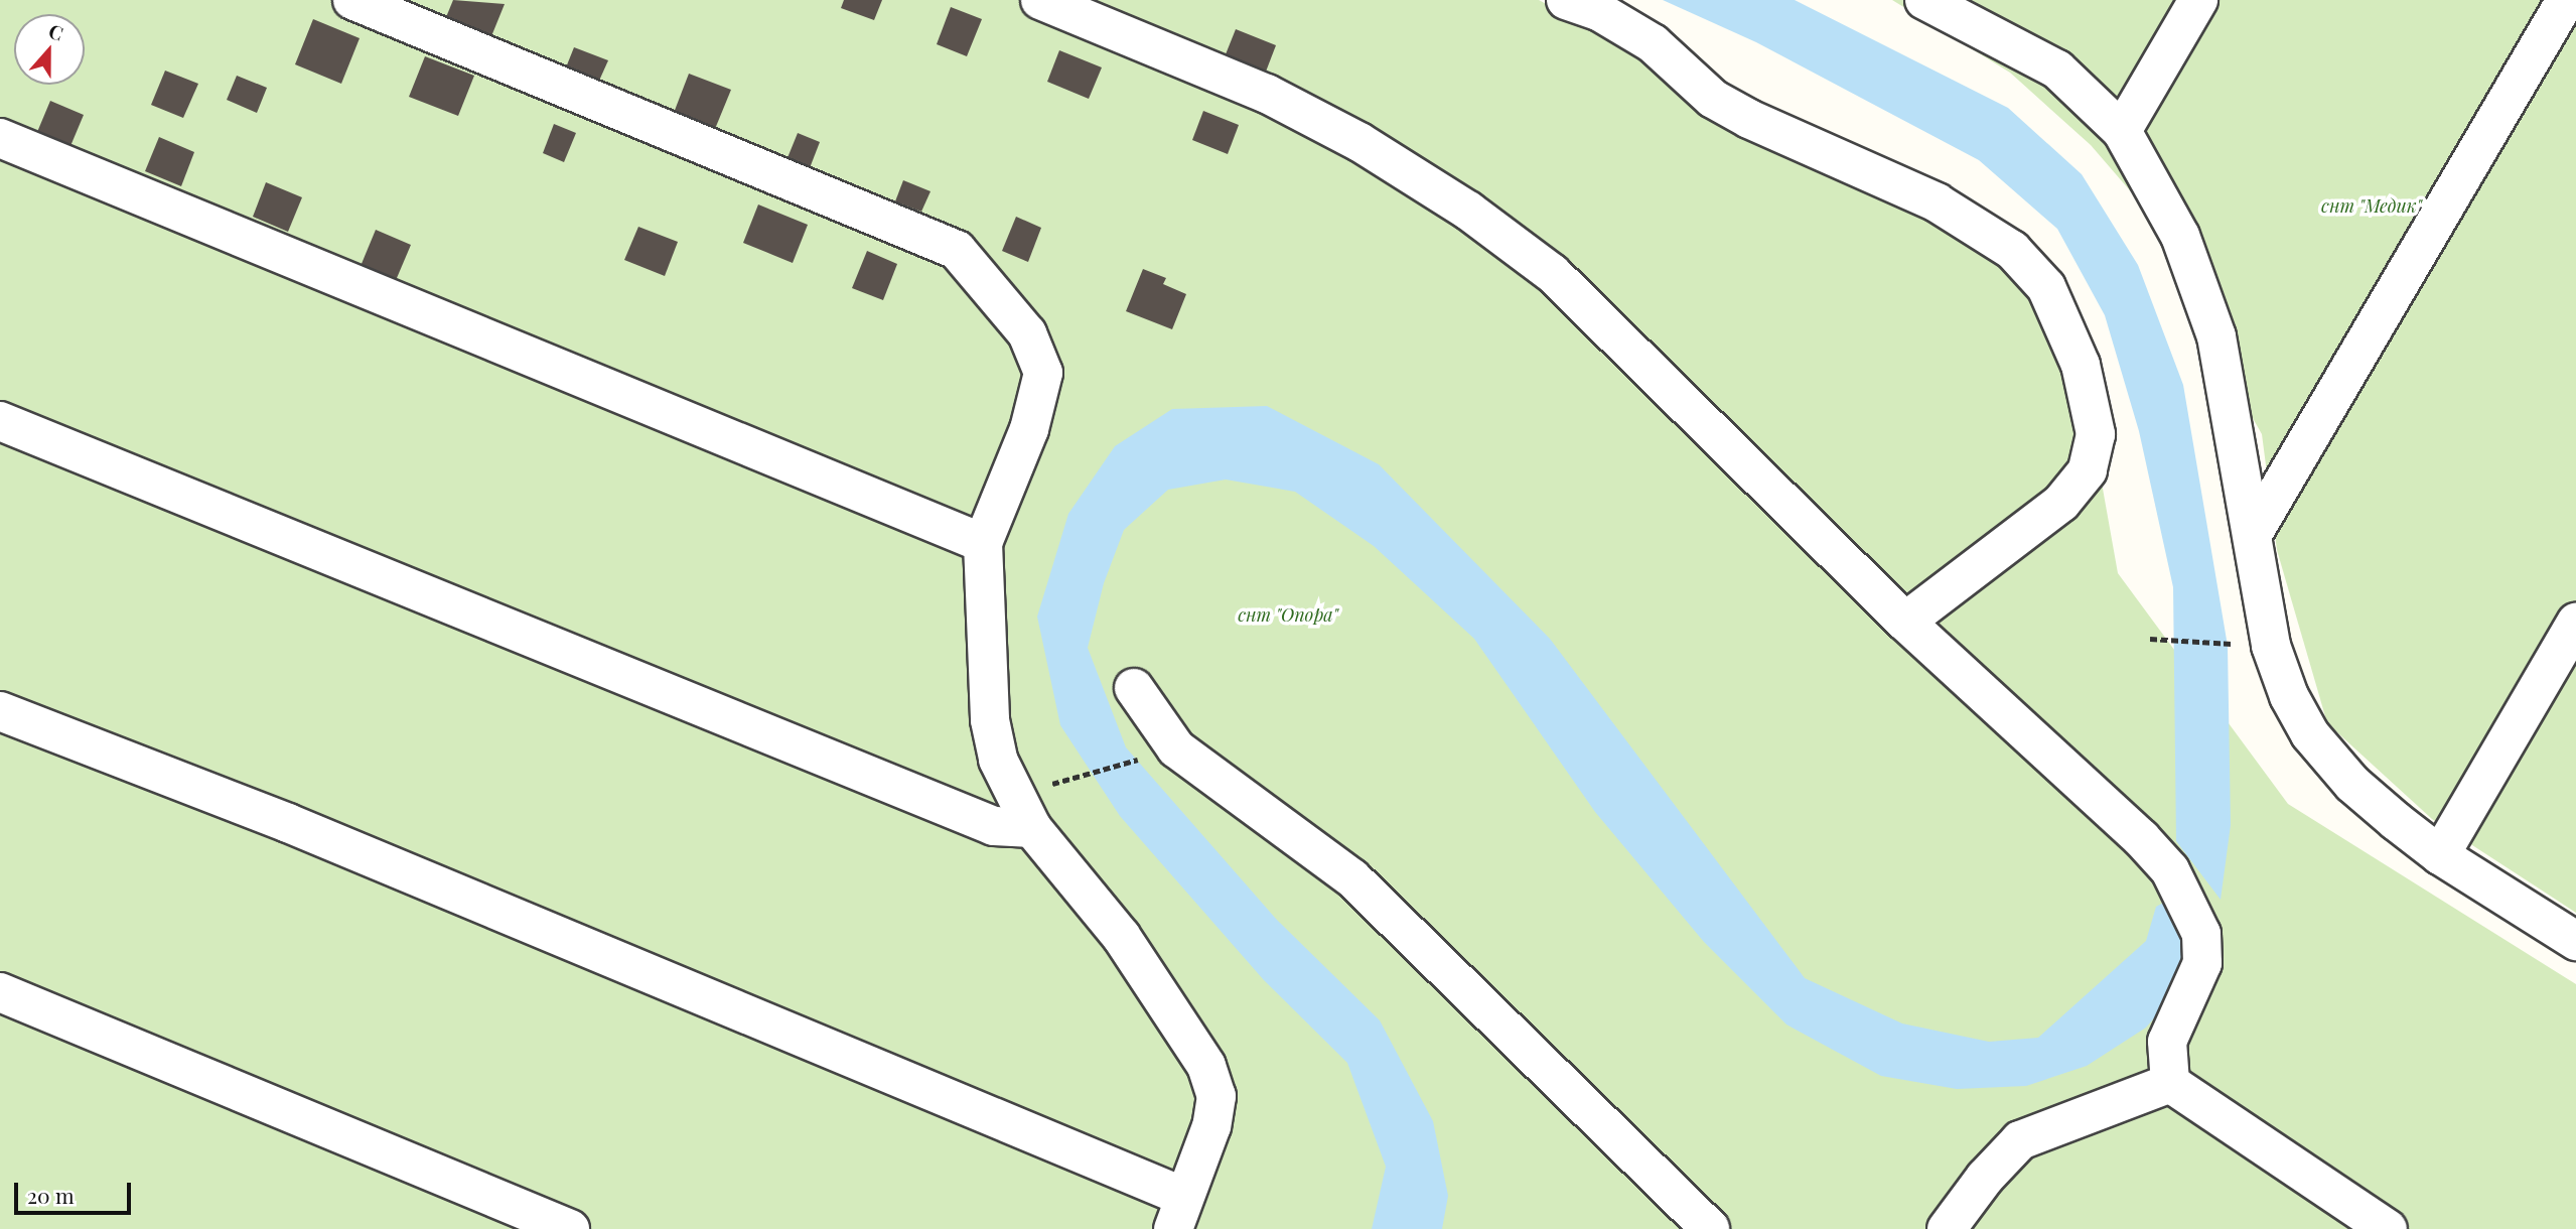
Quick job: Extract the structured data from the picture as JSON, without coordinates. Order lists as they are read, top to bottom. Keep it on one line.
{"parks":["снт \"Медик\"","снт \"Опора\""],"scale_bar":"20 m","north":"top"}
